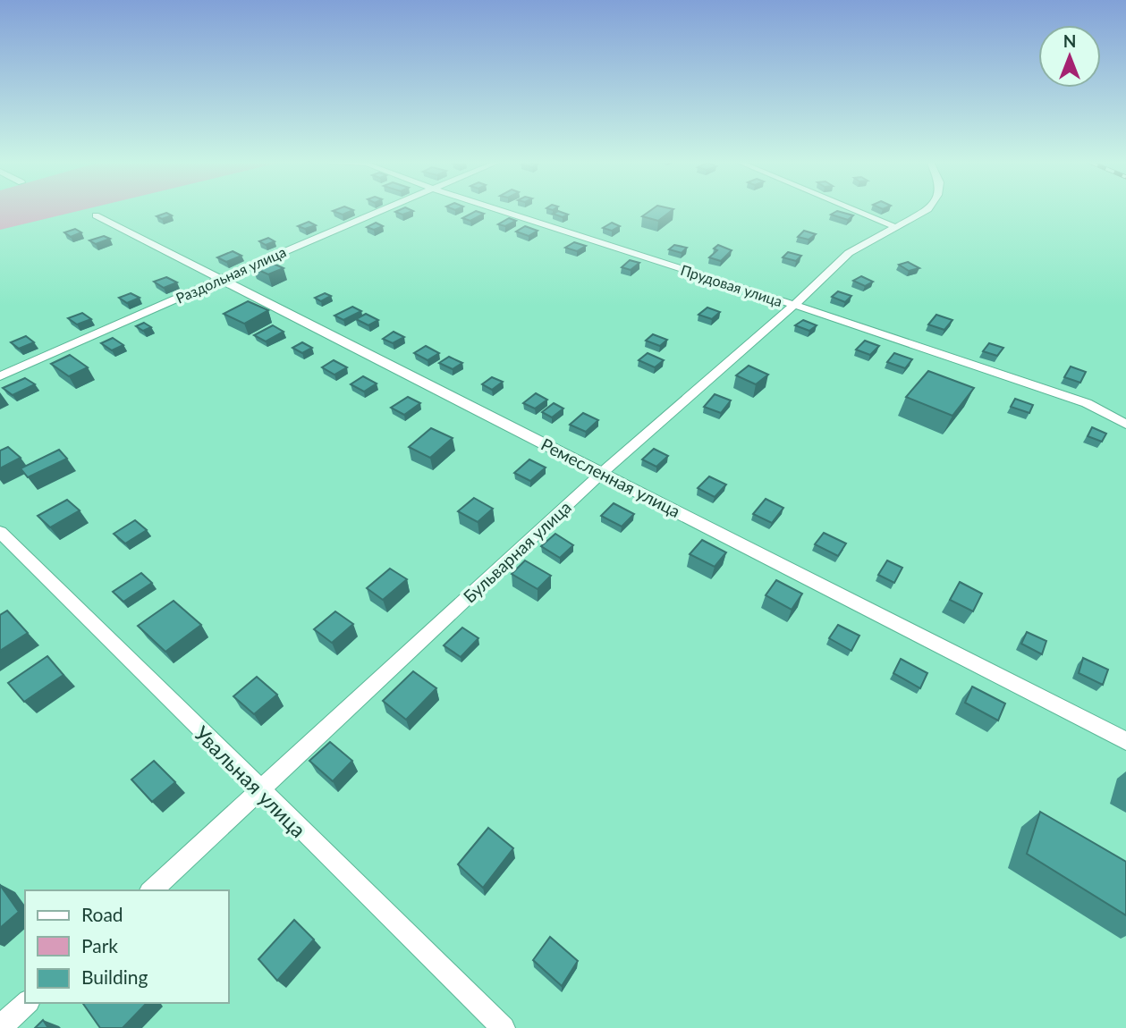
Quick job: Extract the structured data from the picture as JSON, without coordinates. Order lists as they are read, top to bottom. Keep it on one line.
{"streets":{"street":["Раздольная улица","Прудовая улица","Ремесленная улица","Бульварная улица","Увальная улица"]},"crossings":[["Раздольная улица","Ремесленная улица"],["Прудовая улица","Бульварная улица"],["Ремесленная улица","Бульварная улица"],["Бульварная улица","Увальная улица"]],"legend":["Road","Park","Building"],"north":"top"}
